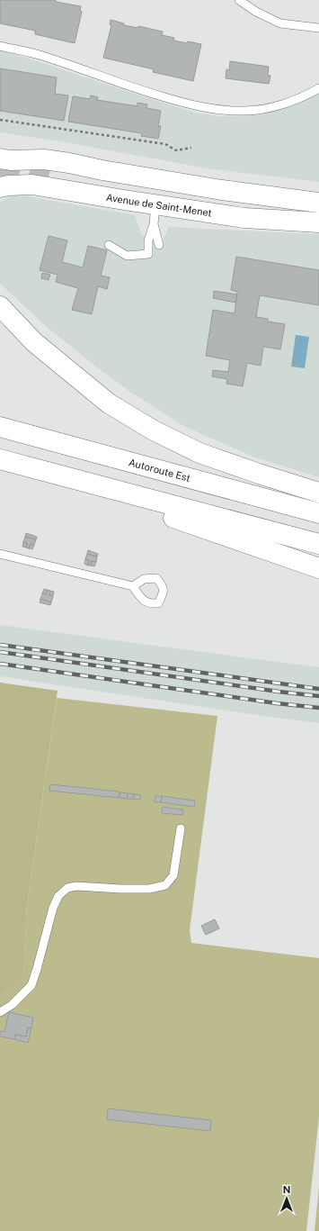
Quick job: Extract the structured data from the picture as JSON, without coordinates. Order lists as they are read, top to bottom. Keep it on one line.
{"streets":{"main road":["Avenue de Saint-Menet","Autoroute Est"]},"north":"top"}
